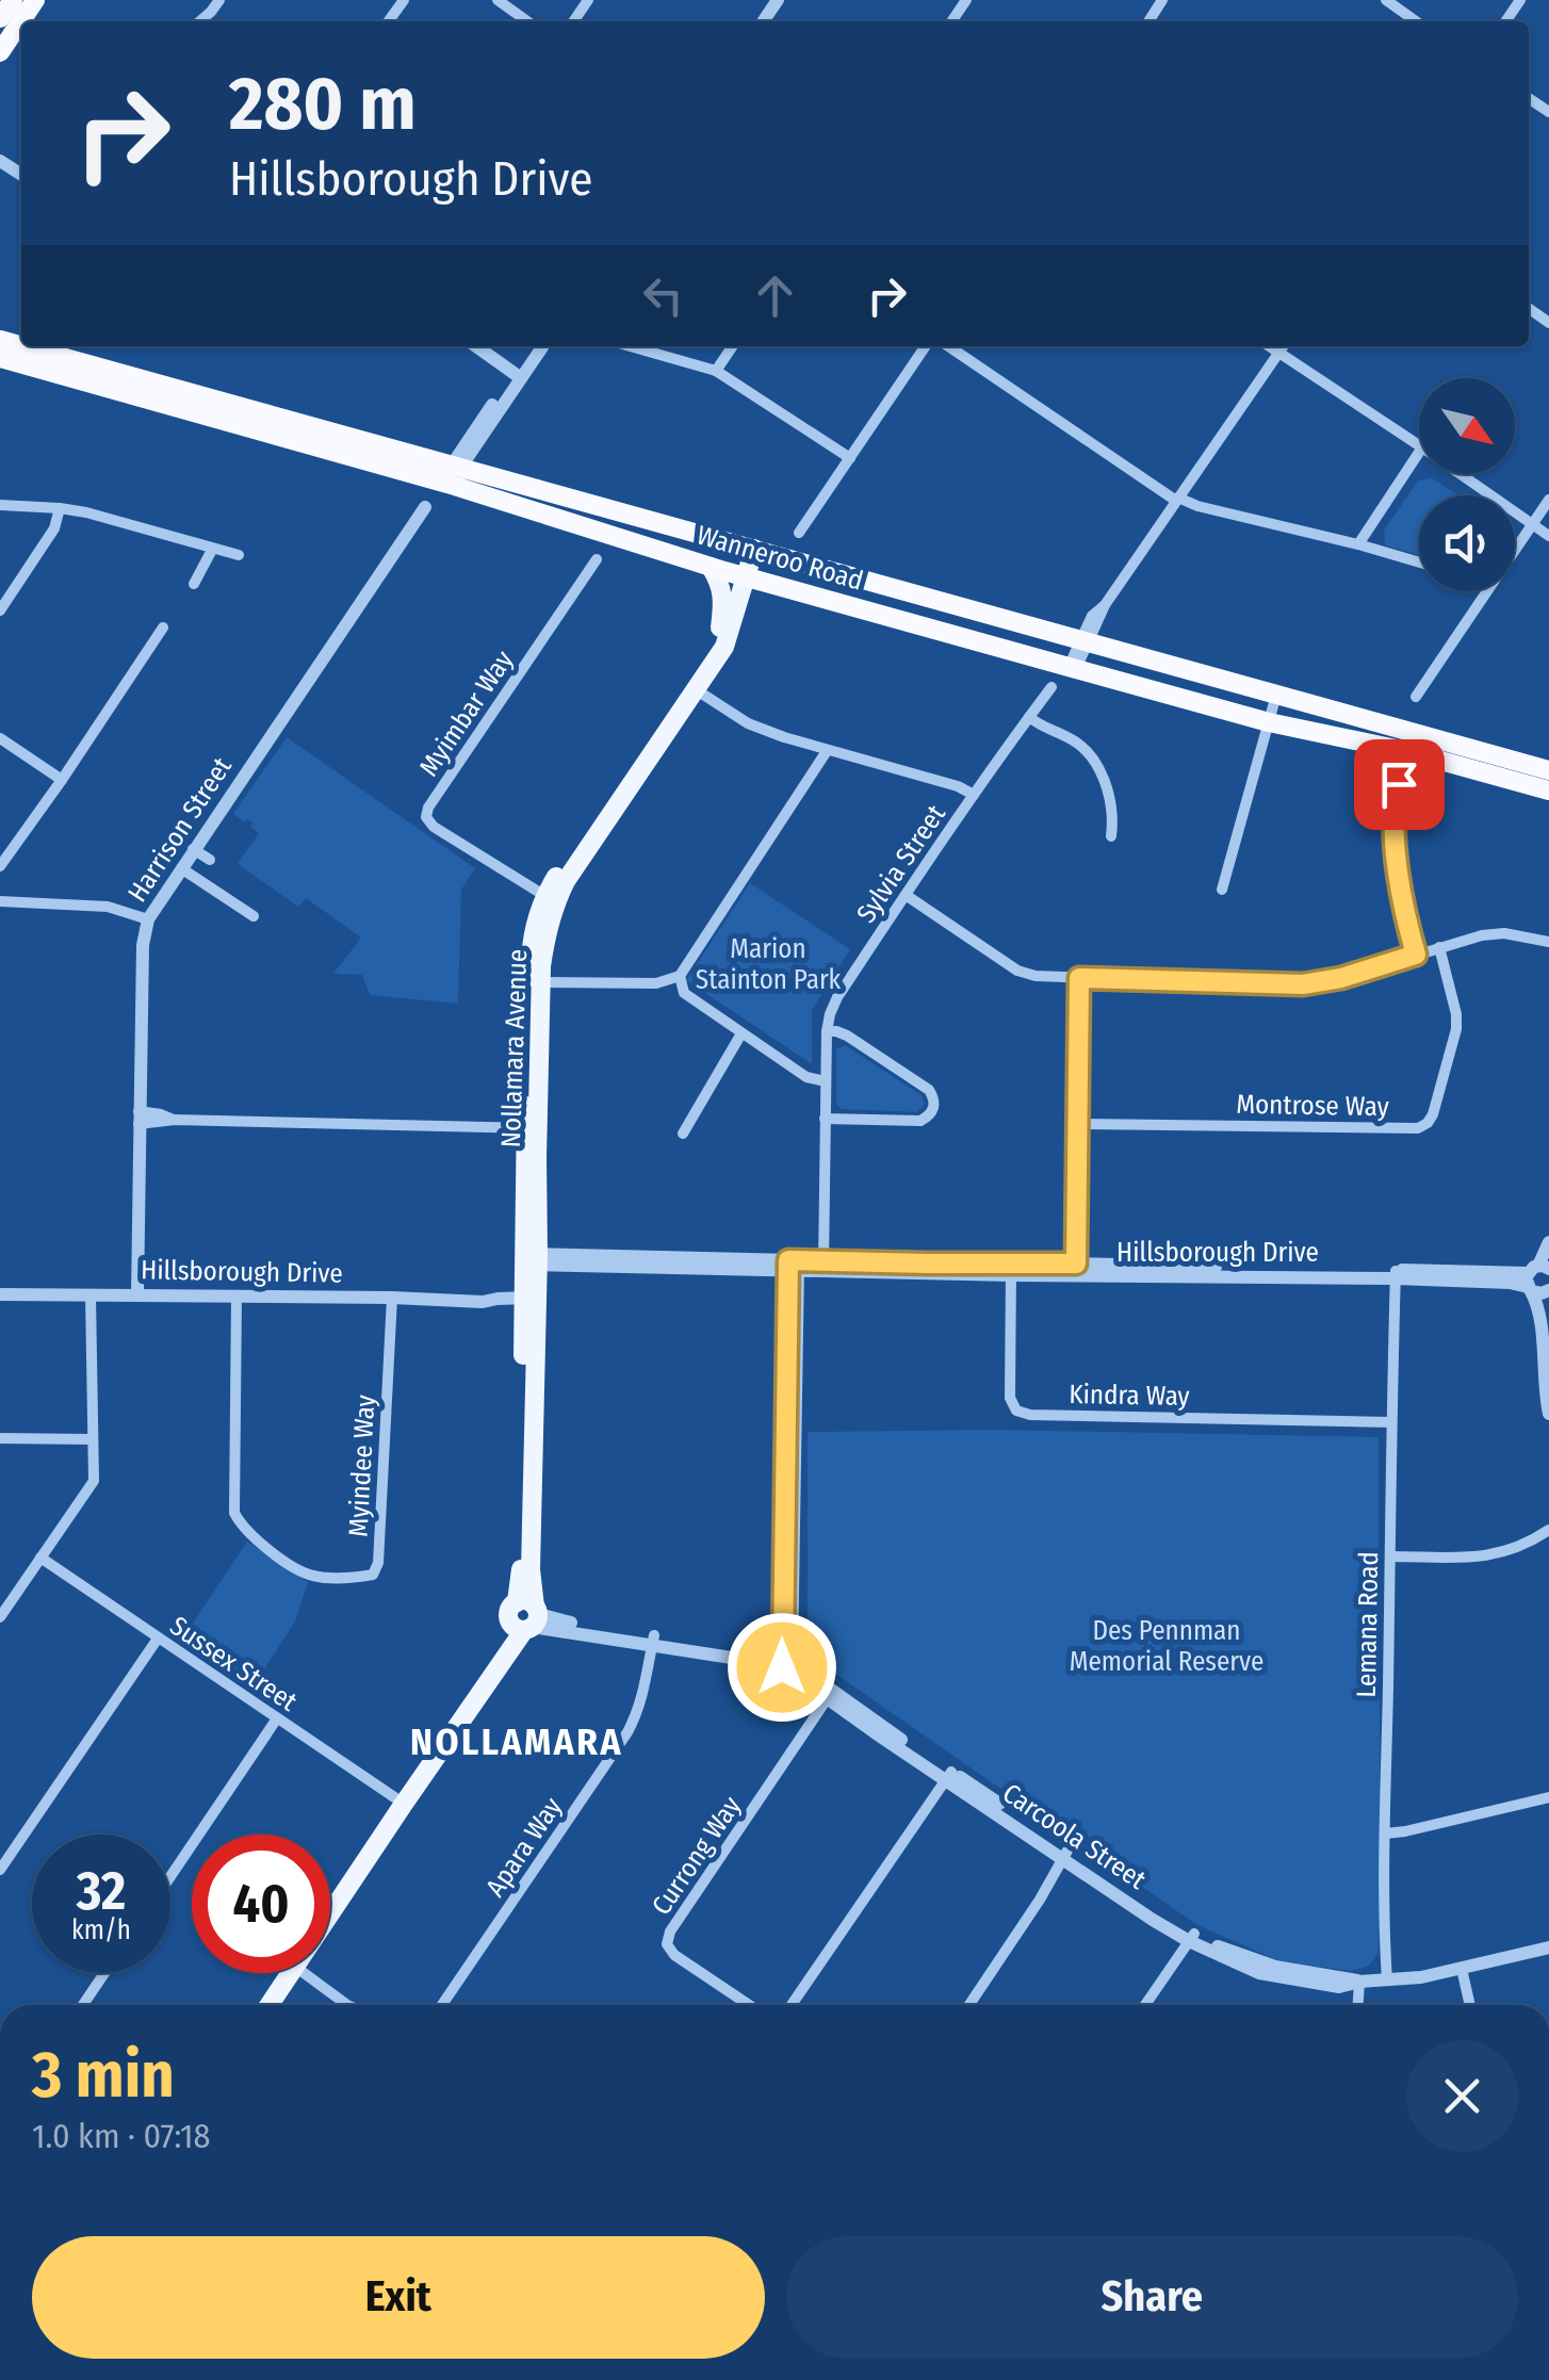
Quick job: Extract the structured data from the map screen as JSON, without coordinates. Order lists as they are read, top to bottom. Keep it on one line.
{"streets":{"highway":["Wanneroo Road"],"main road":["Nollamara Avenue"],"street":["Myimbar Way","Harrison Street","Sylvia Street","Montrose Way","Hillsborough Drive","Kindra Way","Myindee Way","Lemana Road","Sussex Street","Carcoola Street","Apara Way","Currong Way"]},"crossings":[["Wanneroo Road","Nollamara Avenue"],["Myimbar Way","Nollamara Avenue"],["Harrison Street","Hillsborough Drive"],["Sylvia Street","Hillsborough Drive"],["Nollamara Avenue","Hillsborough Drive"],["Nollamara Avenue","Carcoola Street"],["Hillsborough Drive","Kindra Way"],["Hillsborough Drive","Myindee Way"],["Hillsborough Drive","Lemana Road"],["Kindra Way","Lemana Road"],["Lemana Road","Carcoola Street"],["Carcoola Street","Apara Way"],["Carcoola Street","Currong Way"]],"districts":["NOLLAMARA"],"parks":["Marion Stainton Park","Des Pennman Memorial Reserve"],"north":"bottom right","page":{"turn":["280 m","Hillsborough Drive"],"speed":"32 km/h","limit":"40","heading":["3 min","1.0 km · 07:18"],"buttons":["Exit","Share"]}}
